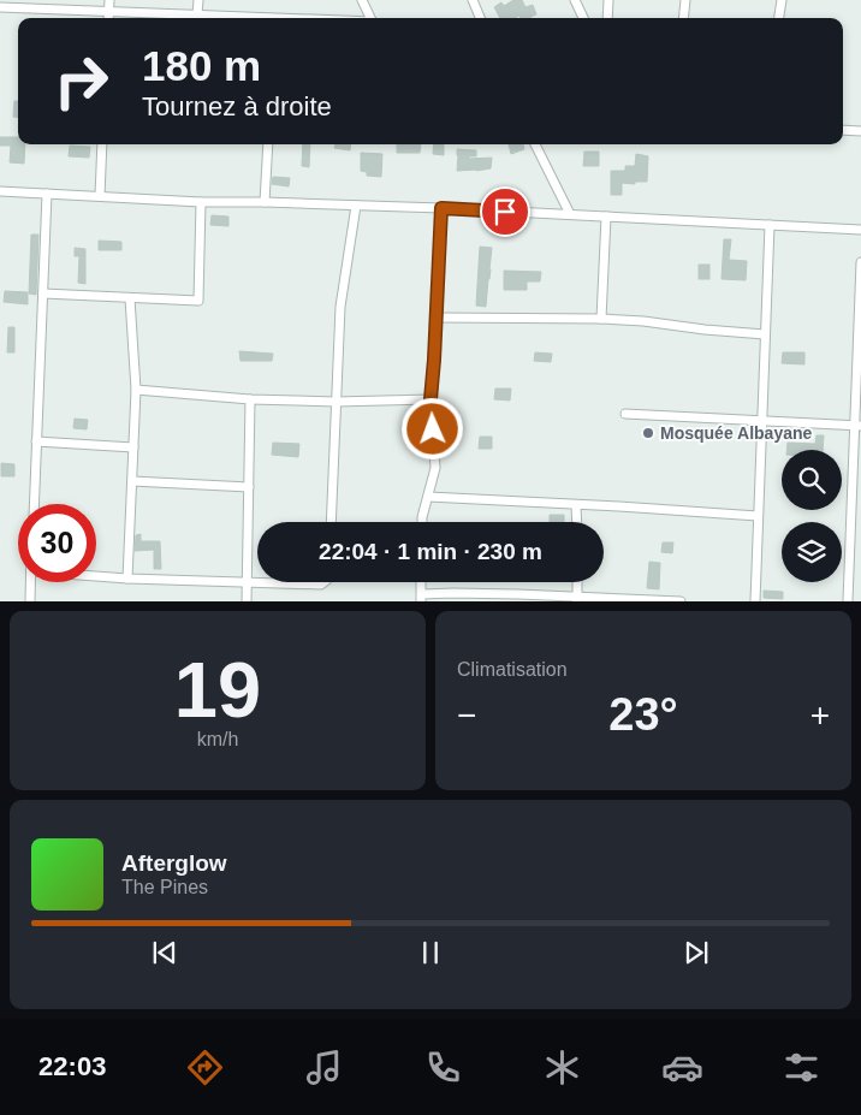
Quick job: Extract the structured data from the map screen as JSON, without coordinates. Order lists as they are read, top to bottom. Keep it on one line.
{"places":["Mosquée Albayane"],"page":{"turn":["180 m","Tournez à droite"],"limit":"30","trip":"22:04 · 1 min · 230 m","tile":[["19","km/h"],"Climatisation"],"heat":["−","23°","+"],"song":["Afterglow","The Pines"],"tabs":"22:03"}}
